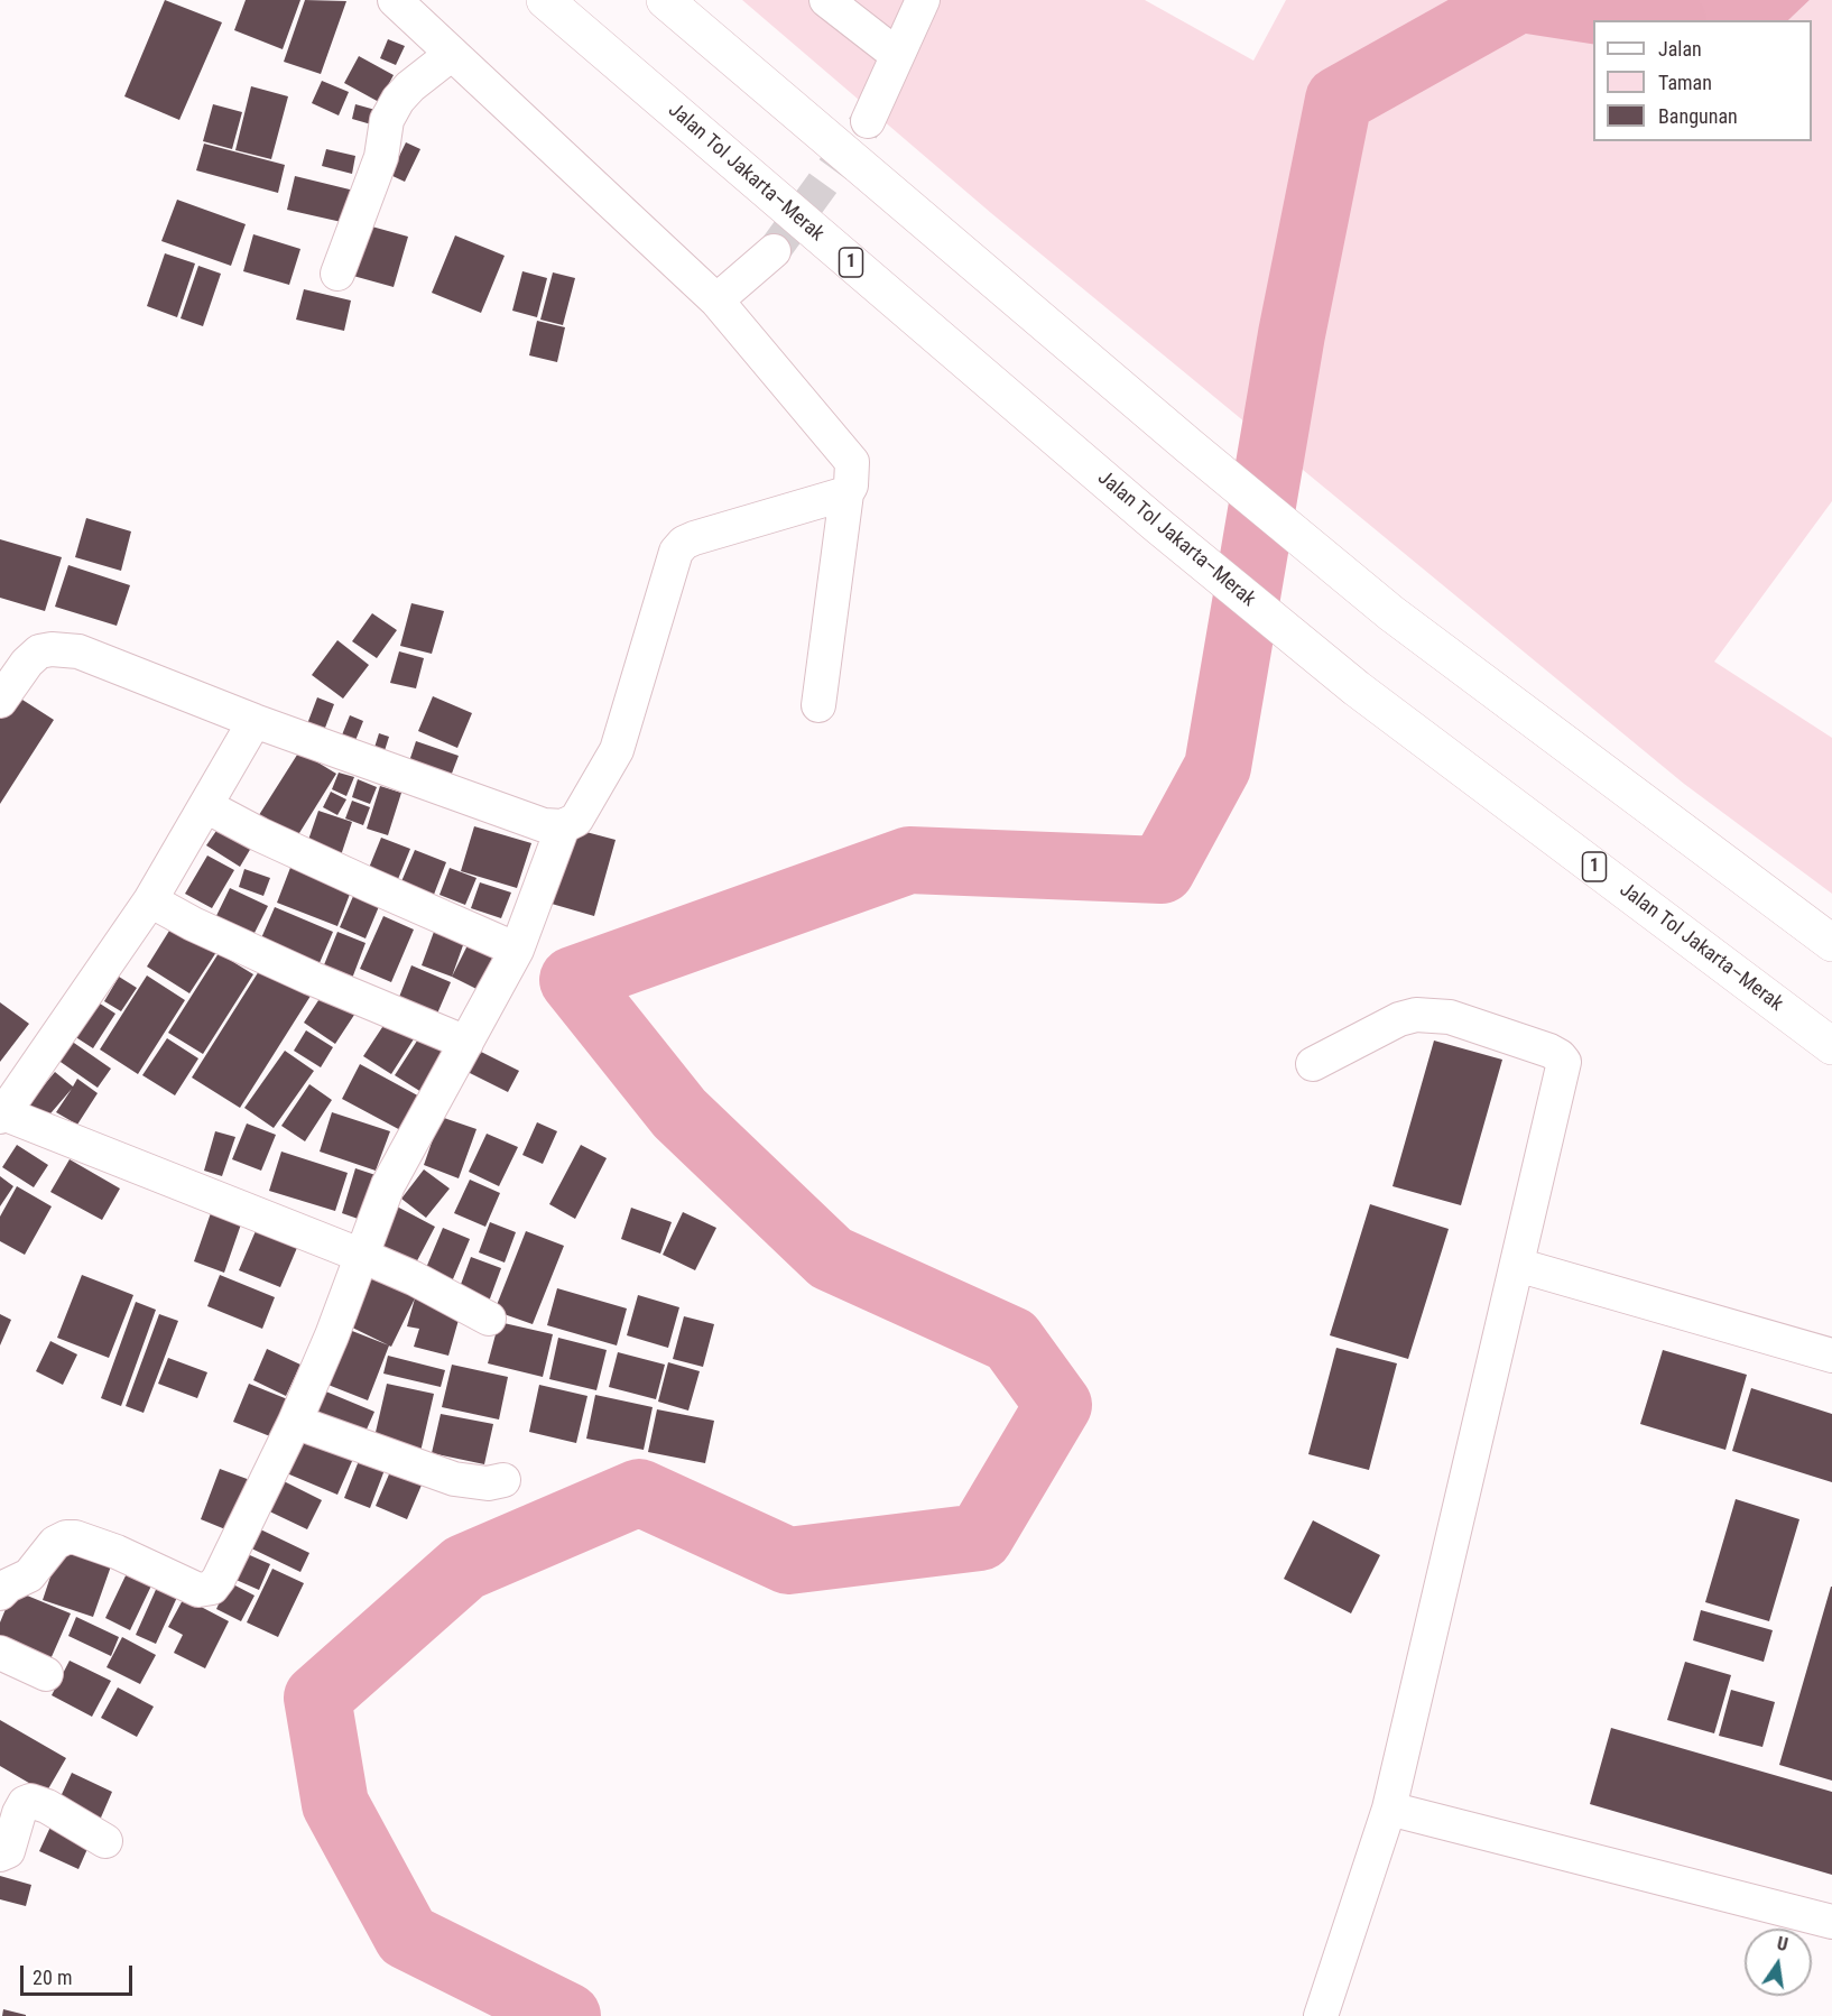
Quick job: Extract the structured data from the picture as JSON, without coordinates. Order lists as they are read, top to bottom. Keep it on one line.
{"streets":{"highway":["Jalan Tol Jakarta–Merak","1"]},"legend":["Jalan","Taman","Bangunan"],"scale_bar":"20 m","north":"top"}
